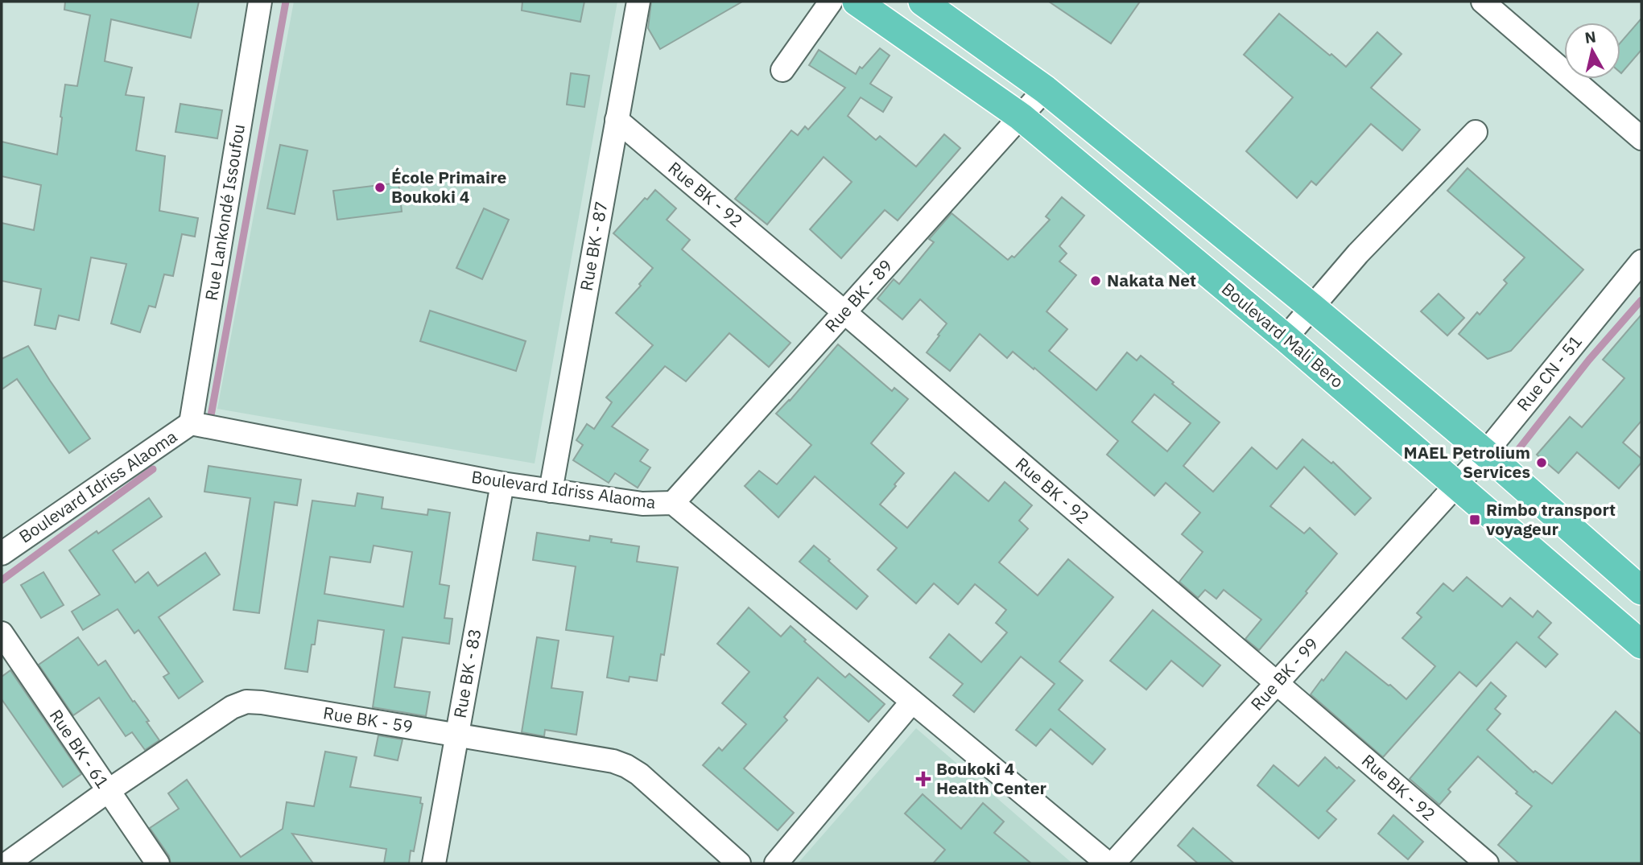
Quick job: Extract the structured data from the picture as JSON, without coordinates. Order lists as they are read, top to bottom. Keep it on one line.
{"streets":{"main road":["Boulevard Mali Bero"],"street":["Rue BK - 92","Rue Lankondé Issoufou","Rue BK - 87","Rue BK - 89","Rue CN - 51","Boulevard Idriss Alaoma","Rue BK - 83","Rue BK - 99","Rue BK - 59","Rue BK - 61"]},"crossings":[["Rue BK - 92","Rue BK - 87"],["Rue BK - 92","Rue BK - 89"],["Rue BK - 92","Rue BK - 99"],["Rue Lankondé Issoufou","Boulevard Idriss Alaoma"],["Rue BK - 87","Boulevard Idriss Alaoma"],["Rue BK - 89","Boulevard Mali Bero"],["Rue BK - 89","Boulevard Idriss Alaoma"],["Boulevard Mali Bero","Rue CN - 51"],["Boulevard Mali Bero","Rue BK - 99"],["Rue CN - 51","Rue BK - 99"],["Boulevard Idriss Alaoma","Rue BK - 83"],["Rue BK - 83","Rue BK - 59"],["Rue BK - 59","Rue BK - 61"]],"places":{"other":["École Primaire Boukoki 4","Nakata Net","MAEL Petrolium Services"],"transit":["Rimbo transport voyageur"],"health":["Boukoki 4 Health Center"]},"north":"top"}
